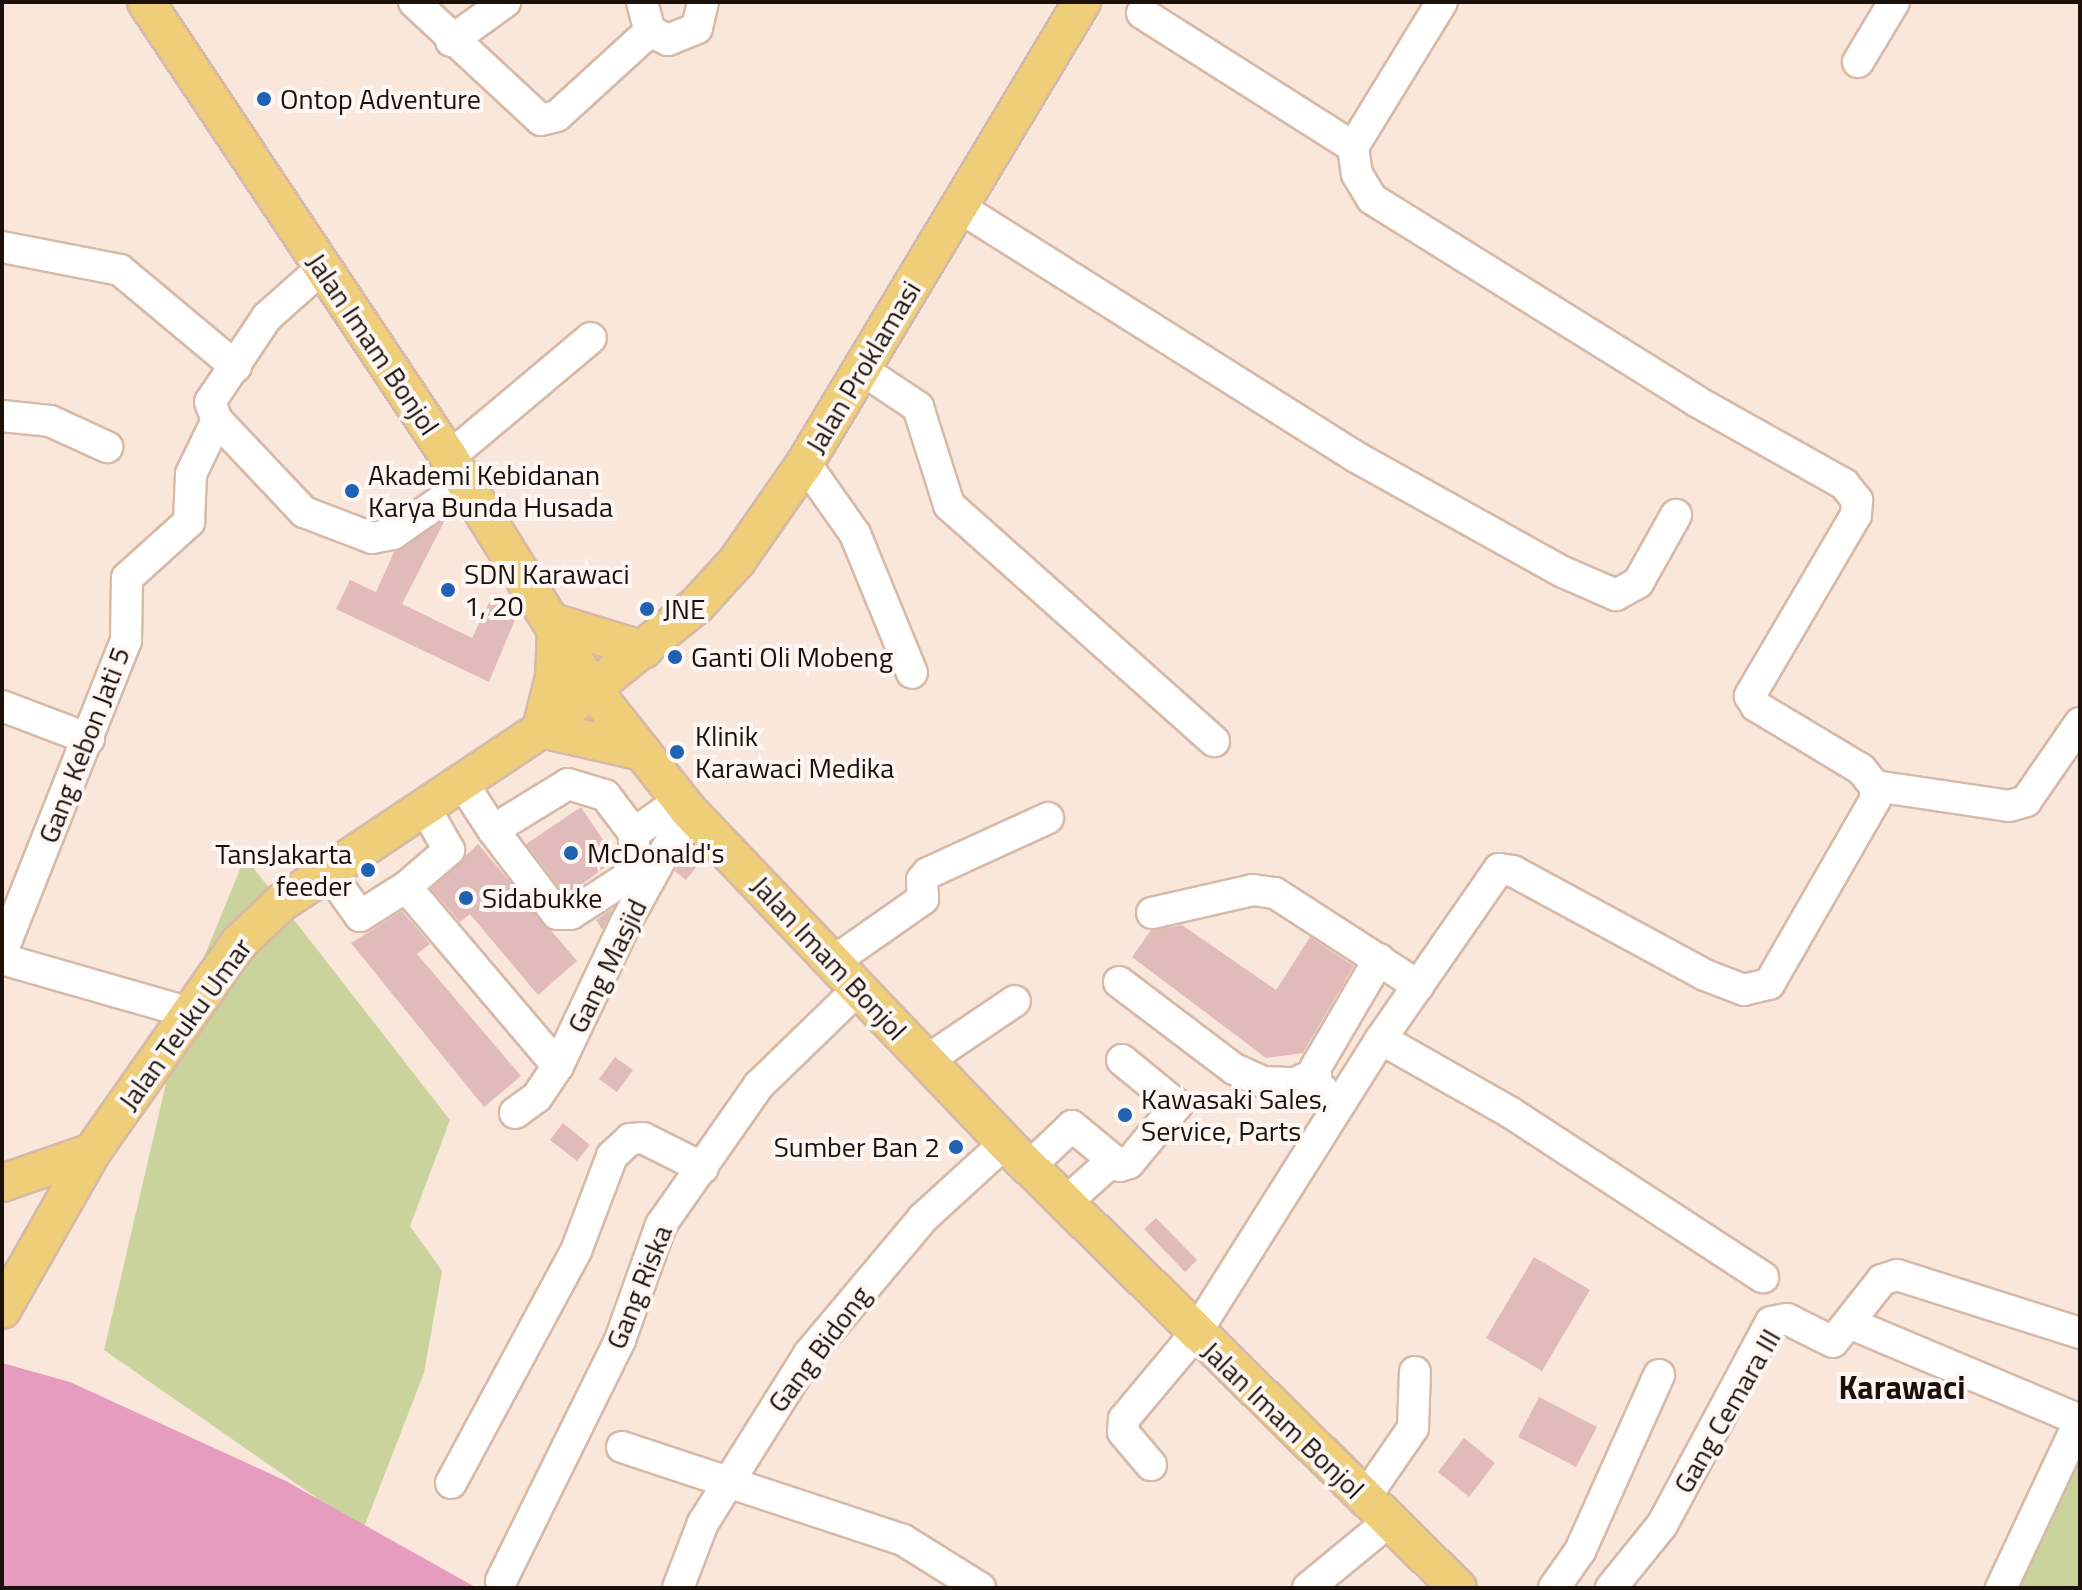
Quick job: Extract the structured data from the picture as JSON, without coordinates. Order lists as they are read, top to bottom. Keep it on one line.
{"streets":{"main road":["Jalan Imam Bonjol","Jalan Proklamasi","Jalan Teuku Umar"],"street":["Gang Kebon Jati 5","Gang Masjid","Gang Riska","Gang Bidong","Gang Cemara III"]},"crossings":[["Jalan Imam Bonjol","Jalan Proklamasi"],["Jalan Imam Bonjol","Gang Masjid"],["Jalan Imam Bonjol","Jalan Teuku Umar"],["Jalan Imam Bonjol","Gang Riska"],["Jalan Imam Bonjol","Gang Bidong"],["Jalan Proklamasi","Jalan Teuku Umar"]],"districts":["Karawaci"],"places":["Ontop Adventure","Akademi Kebidanan Karya Bunda Husada","SDN Karawaci 1, 20","JNE","Ganti Oli Mobeng","Klinik Karawaci Medika","McDonald's","TansJakarta feeder","Sidabukke","Kawasaki Sales, Service, Parts","Sumber Ban 2"]}
